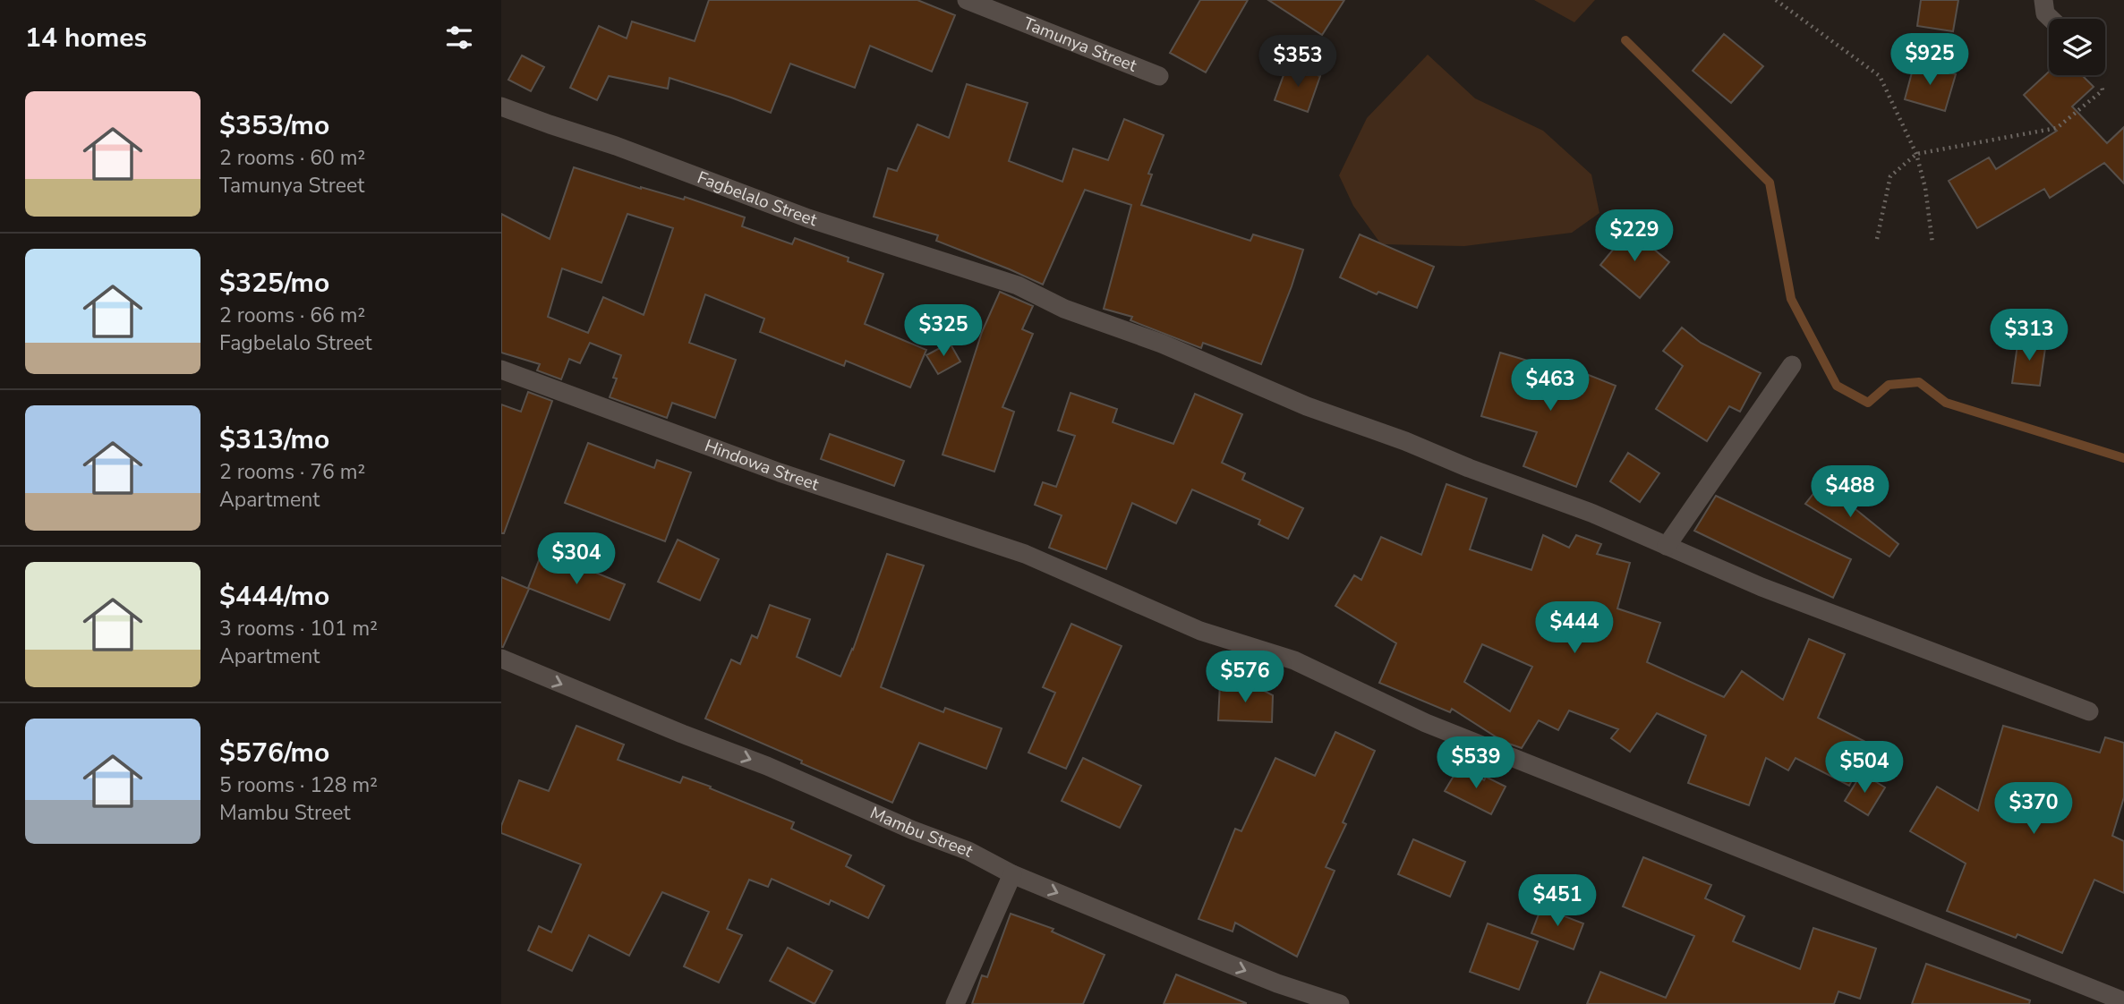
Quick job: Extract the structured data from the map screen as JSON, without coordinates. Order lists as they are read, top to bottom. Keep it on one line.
{"streets":{"street":["Tamunya Street","Fagbelalo Street","Hindowa Street","Mambu Street"]},"one_way":["Mambu Street"],"page":{"heading":"14 homes","price":["$925","$353","$229","$325","$313","$463","$488","$304","$444","$576","$539","$504","$370","$451"],"list":[{"name":"$353/mo","note":"2 rooms · 60 m² · Tamunya Street"},{"name":"$325/mo","note":"2 rooms · 66 m² · Fagbelalo Street"},{"name":"$313/mo","note":"2 rooms · 76 m² · Apartment"},{"name":"$444/mo","note":"3 rooms · 101 m² · Apartment"},{"name":"$576/mo","note":"5 rooms · 128 m² · Mambu Street"}]}}
